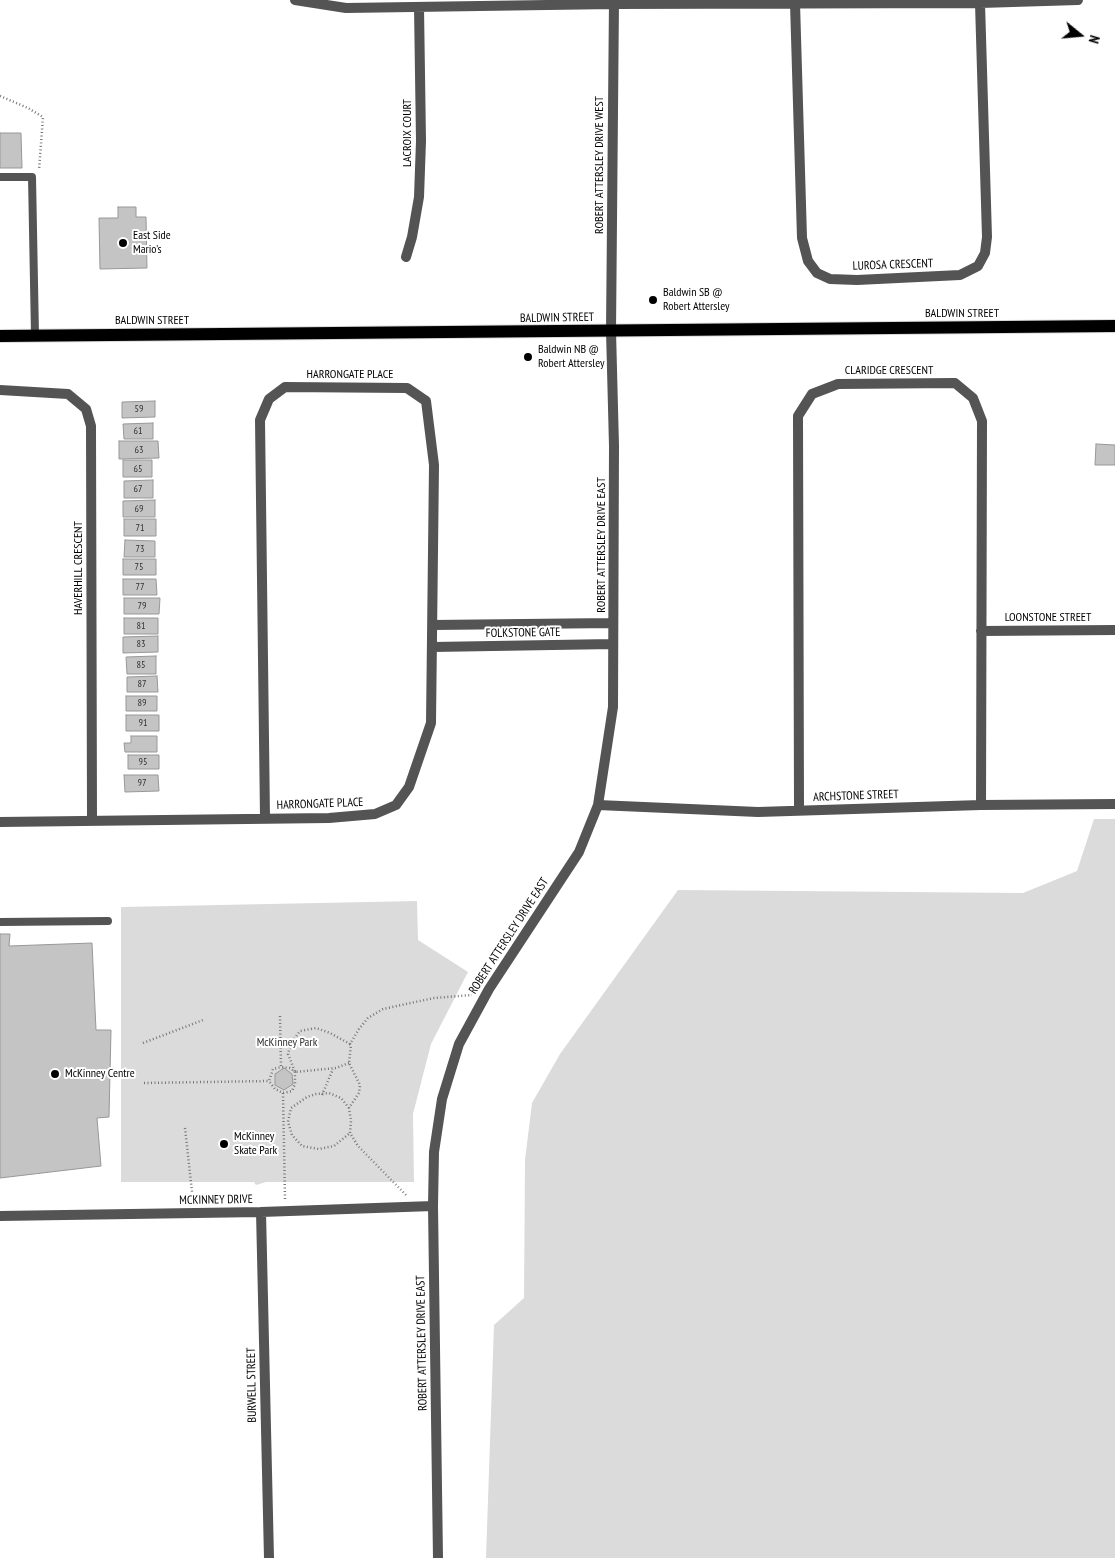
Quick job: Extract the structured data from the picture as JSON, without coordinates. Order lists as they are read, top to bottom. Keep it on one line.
{"streets":{"main road":["BALDWIN STREET"],"street":["LACROIX COURT","ROBERT ATTERSLEY DRIVE WEST","LUROSA CRESCENT","CLARIDGE CRESCENT","HARRONGATE PLACE","ROBERT ATTERSLEY DRIVE EAST","HAVERHILL CRESCENT","LOONSTONE STREET","FOLKSTONE GATE","ARCHSTONE STREET","MCKINNEY DRIVE","BURWELL STREET"]},"crossings":[["ROBERT ATTERSLEY DRIVE WEST","BALDWIN STREET"],["ROBERT ATTERSLEY DRIVE WEST","ROBERT ATTERSLEY DRIVE EAST"],["BALDWIN STREET","ROBERT ATTERSLEY DRIVE EAST"],["CLARIDGE CRESCENT","LOONSTONE STREET"],["CLARIDGE CRESCENT","ARCHSTONE STREET"],["HARRONGATE PLACE","HAVERHILL CRESCENT"],["HARRONGATE PLACE","FOLKSTONE GATE"],["ROBERT ATTERSLEY DRIVE EAST","FOLKSTONE GATE"],["ROBERT ATTERSLEY DRIVE EAST","ARCHSTONE STREET"],["ROBERT ATTERSLEY DRIVE EAST","MCKINNEY DRIVE"],["MCKINNEY DRIVE","BURWELL STREET"]],"parks":["McKinney Park"],"places":["East Side Mario's","Baldwin SB @ Robert Attersley","Baldwin NB @ Robert Attersley","McKinney Centre","McKinney Skate Park"],"house_numbers":["59","61","63","65","67","69","71","73","75","77","79","81","83","85","87","89","91","95","97"],"north":"right"}
